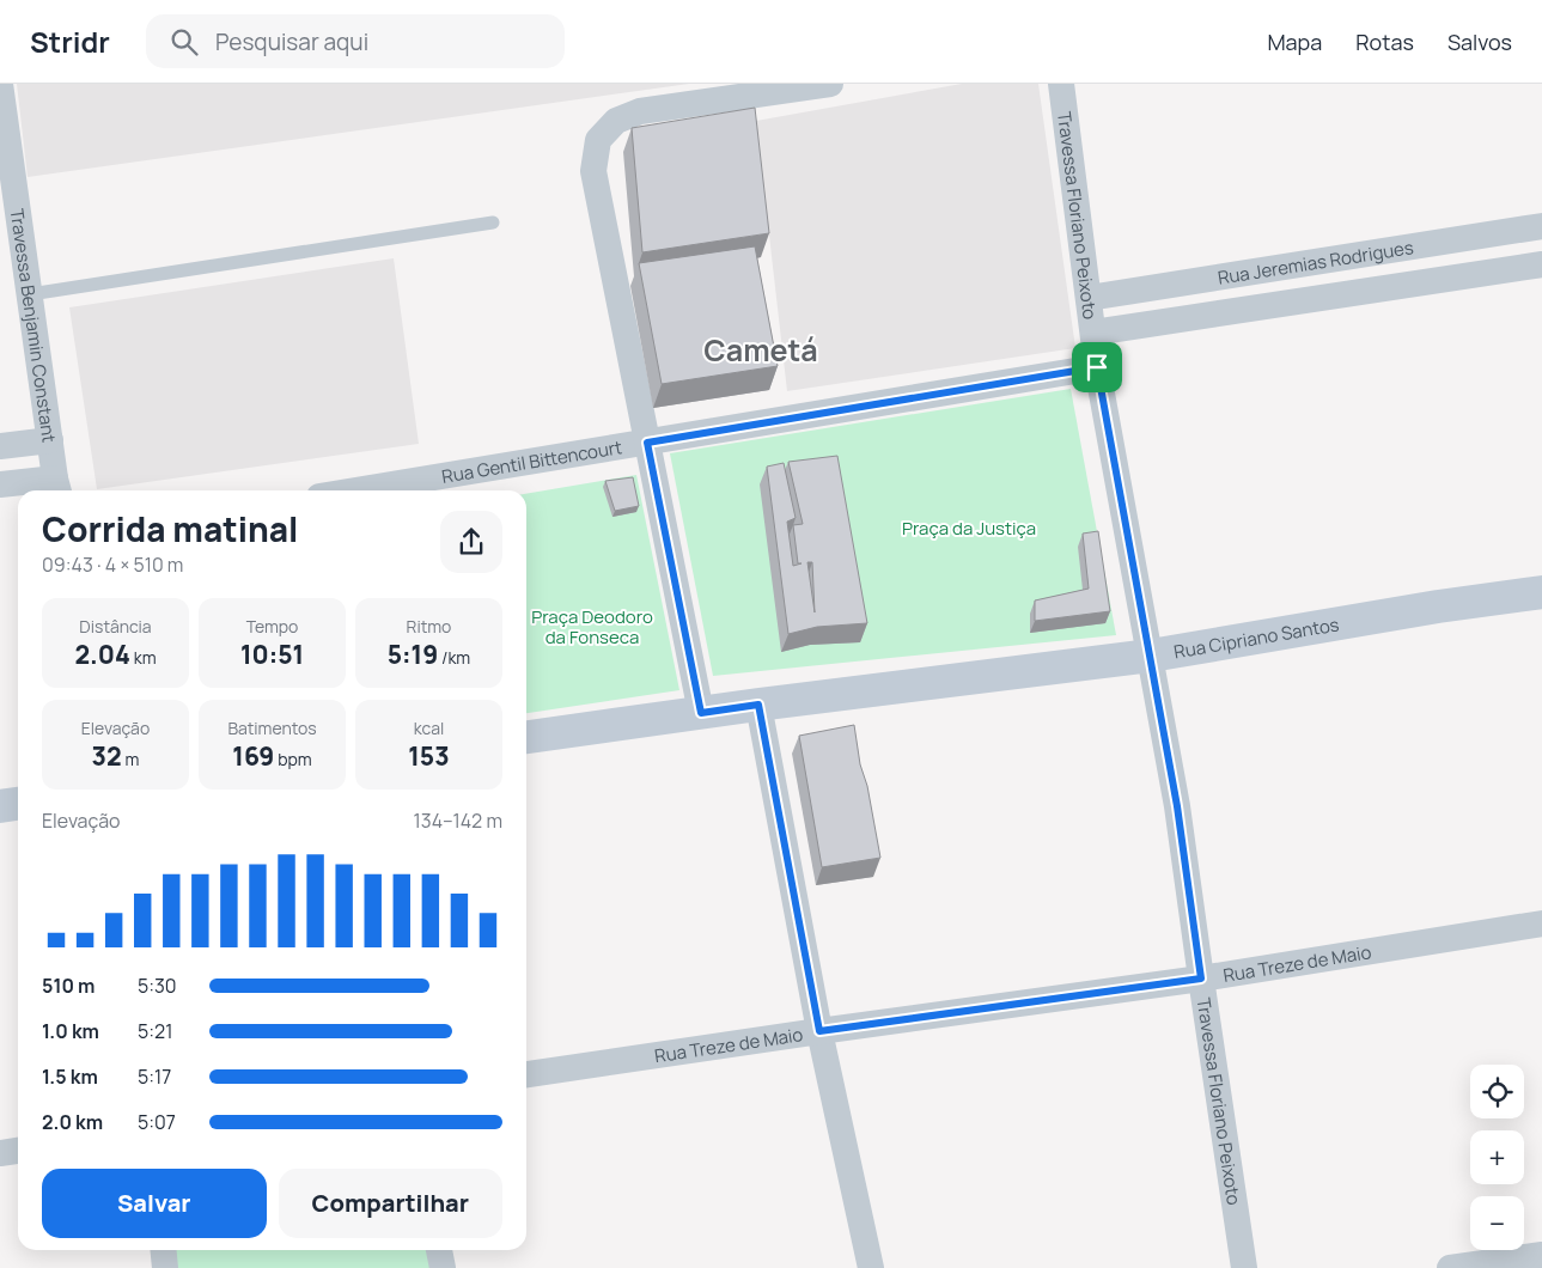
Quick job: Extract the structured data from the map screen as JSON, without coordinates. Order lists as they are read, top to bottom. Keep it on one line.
{"streets":{"main road":["Rua Cipriano Santos"],"street":["Travessa Floriano Peixoto","Rua Jeremias Rodrigues","Travessa Benjamin Constant","Rua Gentil Bittencourt","Rua Treze de Maio"]},"crossings":[["Travessa Floriano Peixoto","Rua Jeremias Rodrigues"],["Travessa Floriano Peixoto","Rua Gentil Bittencourt"],["Travessa Floriano Peixoto","Rua Cipriano Santos"],["Travessa Floriano Peixoto","Rua Treze de Maio"]],"districts":["Cametá"],"parks":["Praça da Justiça","Praça Deodoro da Fonseca"],"page":{"header":"Stridr","search":"Pesquisar aqui","nav":["Mapa","Rotas","Salvos"],"heading":["Corrida matinal","09:43 · 4 × 510 m"],"stats":[["Distância","2.04 km"],["Tempo","10:51"],["Ritmo","5:19 /km"],["Elevação","32 m"],["Batimentos","169 bpm"],["kcal","153"]],"chart":["Elevação","134–142 m"],"list":[{"name":"510 m","note":"5:30"},{"name":"1.0 km","note":"5:21"},{"name":"1.5 km","note":"5:17"},{"name":"2.0 km","note":"5:07"}],"map_buttons":["+","−"],"buttons":["Salvar","Compartilhar"]}}
